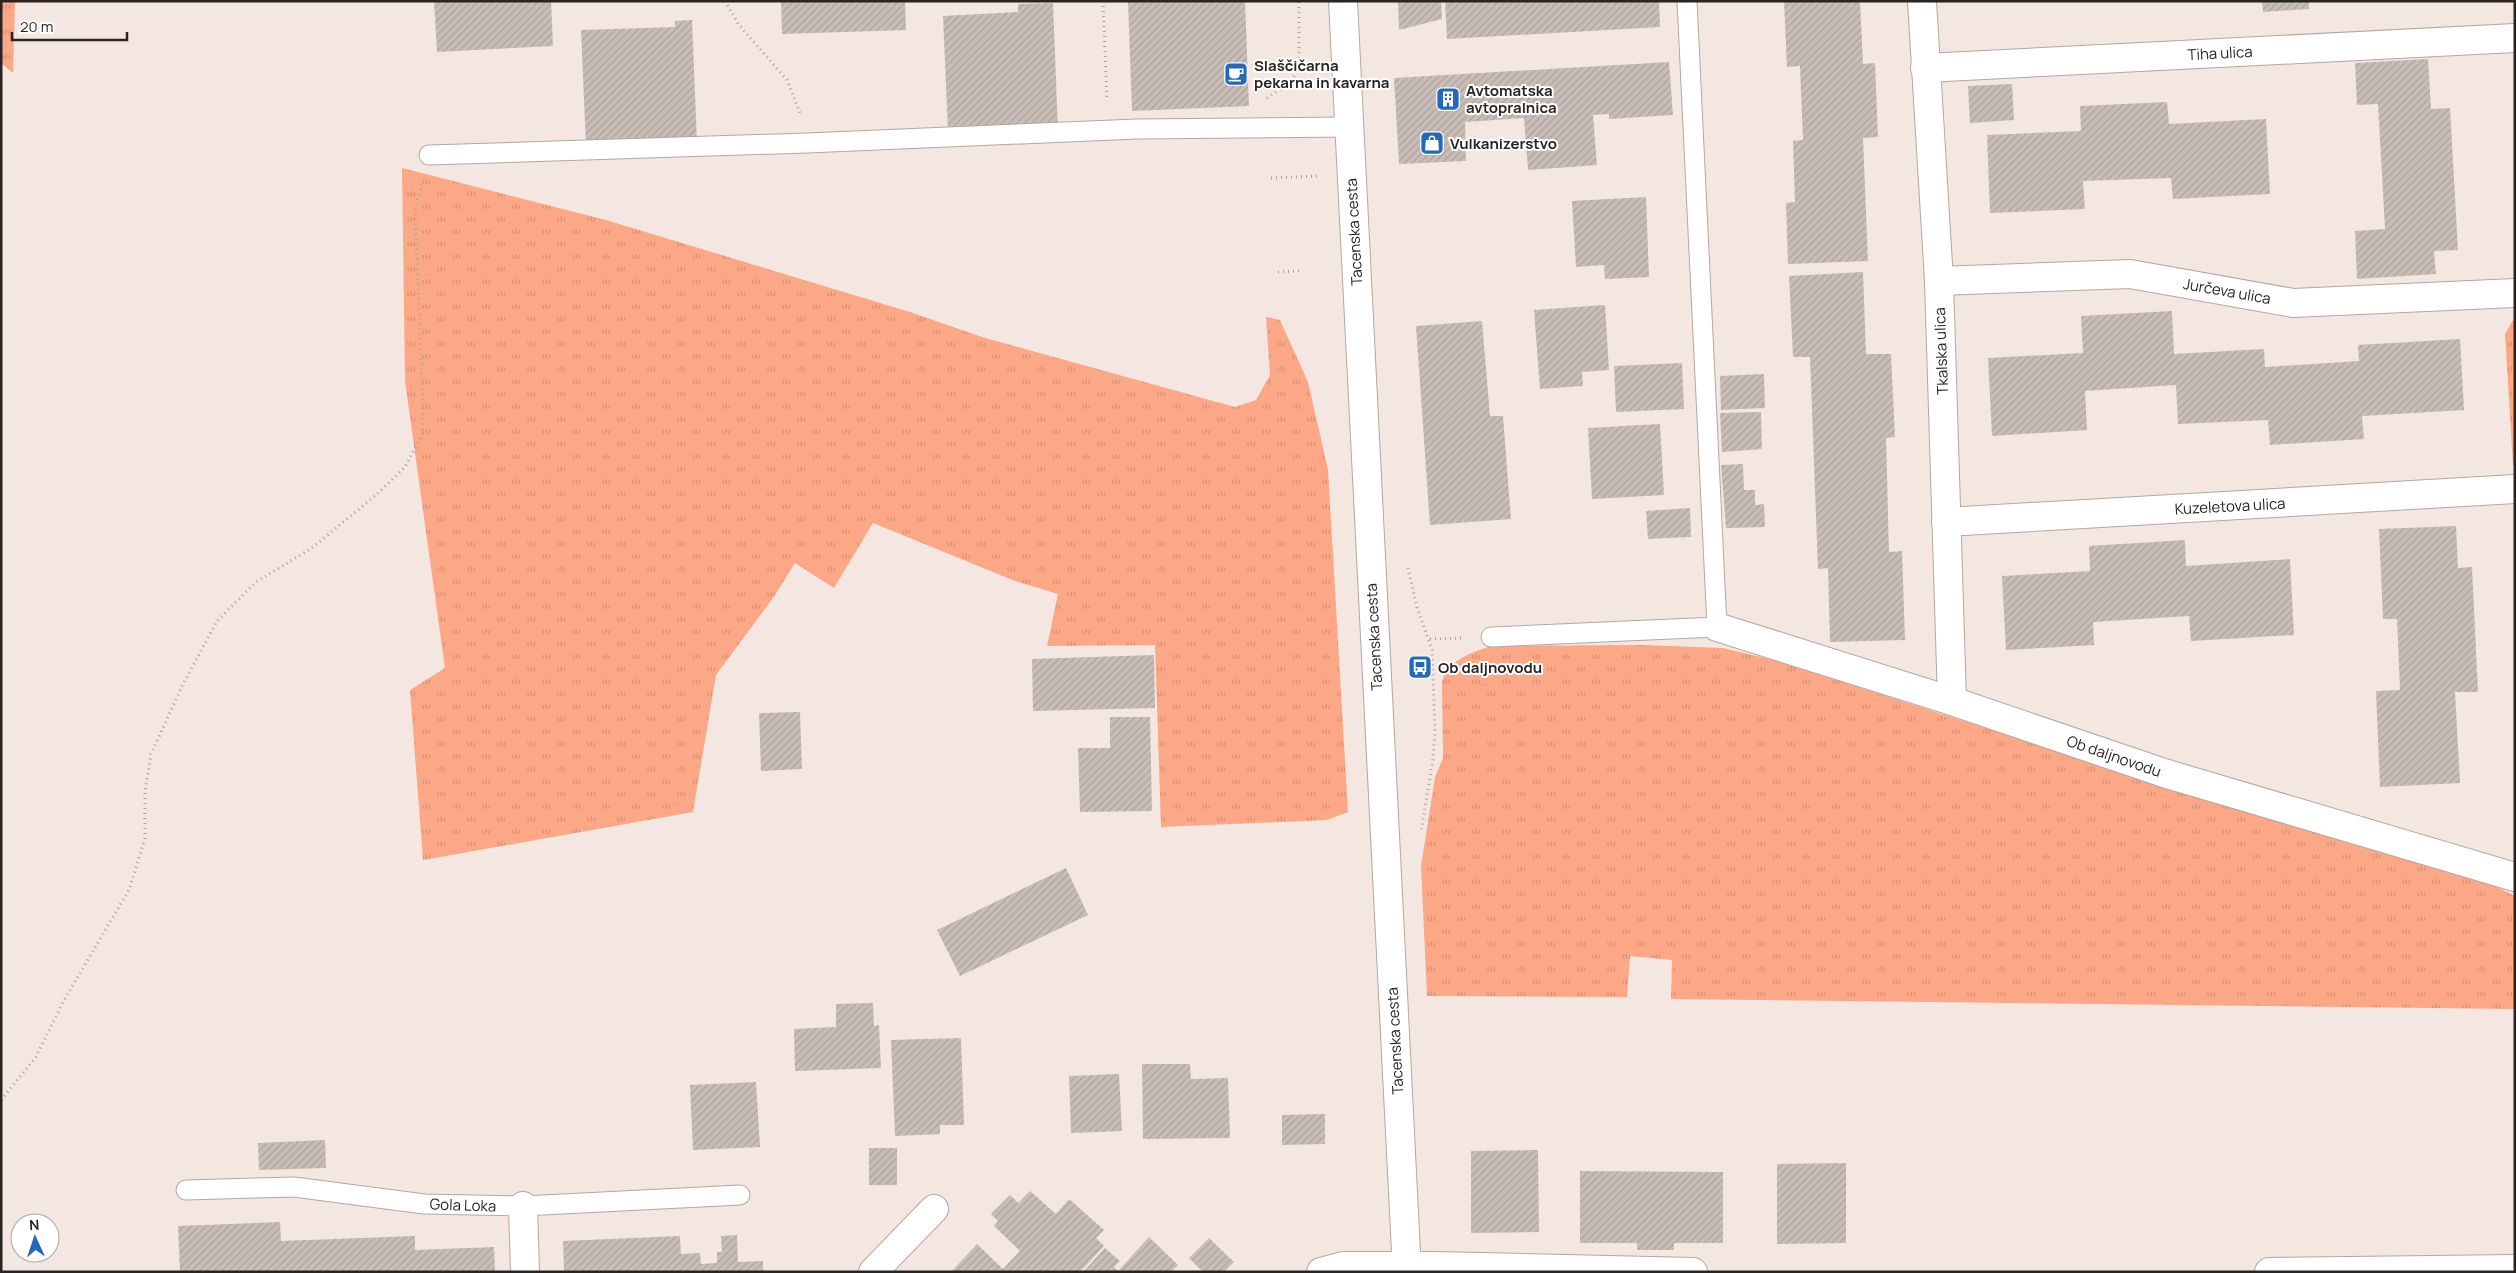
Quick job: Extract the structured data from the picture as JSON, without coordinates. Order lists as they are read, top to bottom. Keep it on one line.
{"streets":{"street":["Tiha ulica","Tacenska cesta","Jurčeva ulica","Tkalska ulica","Kuzeletova ulica","Ob daljnovodu"],"lane":["Gola Loka"]},"crossings":[["Tiha ulica","Tkalska ulica"],["Jurčeva ulica","Tkalska ulica"],["Tkalska ulica","Kuzeletova ulica"],["Tkalska ulica","Ob daljnovodu"]],"places":{"cafe":["Slaščičarna pekarna in kavarna"],"building":["Avtomatska avtopralnica"],"shop":["Vulkanizerstvo"],"bus stop":["Ob daljnovodu"]},"scale_bar":"20 m","north":"top"}
